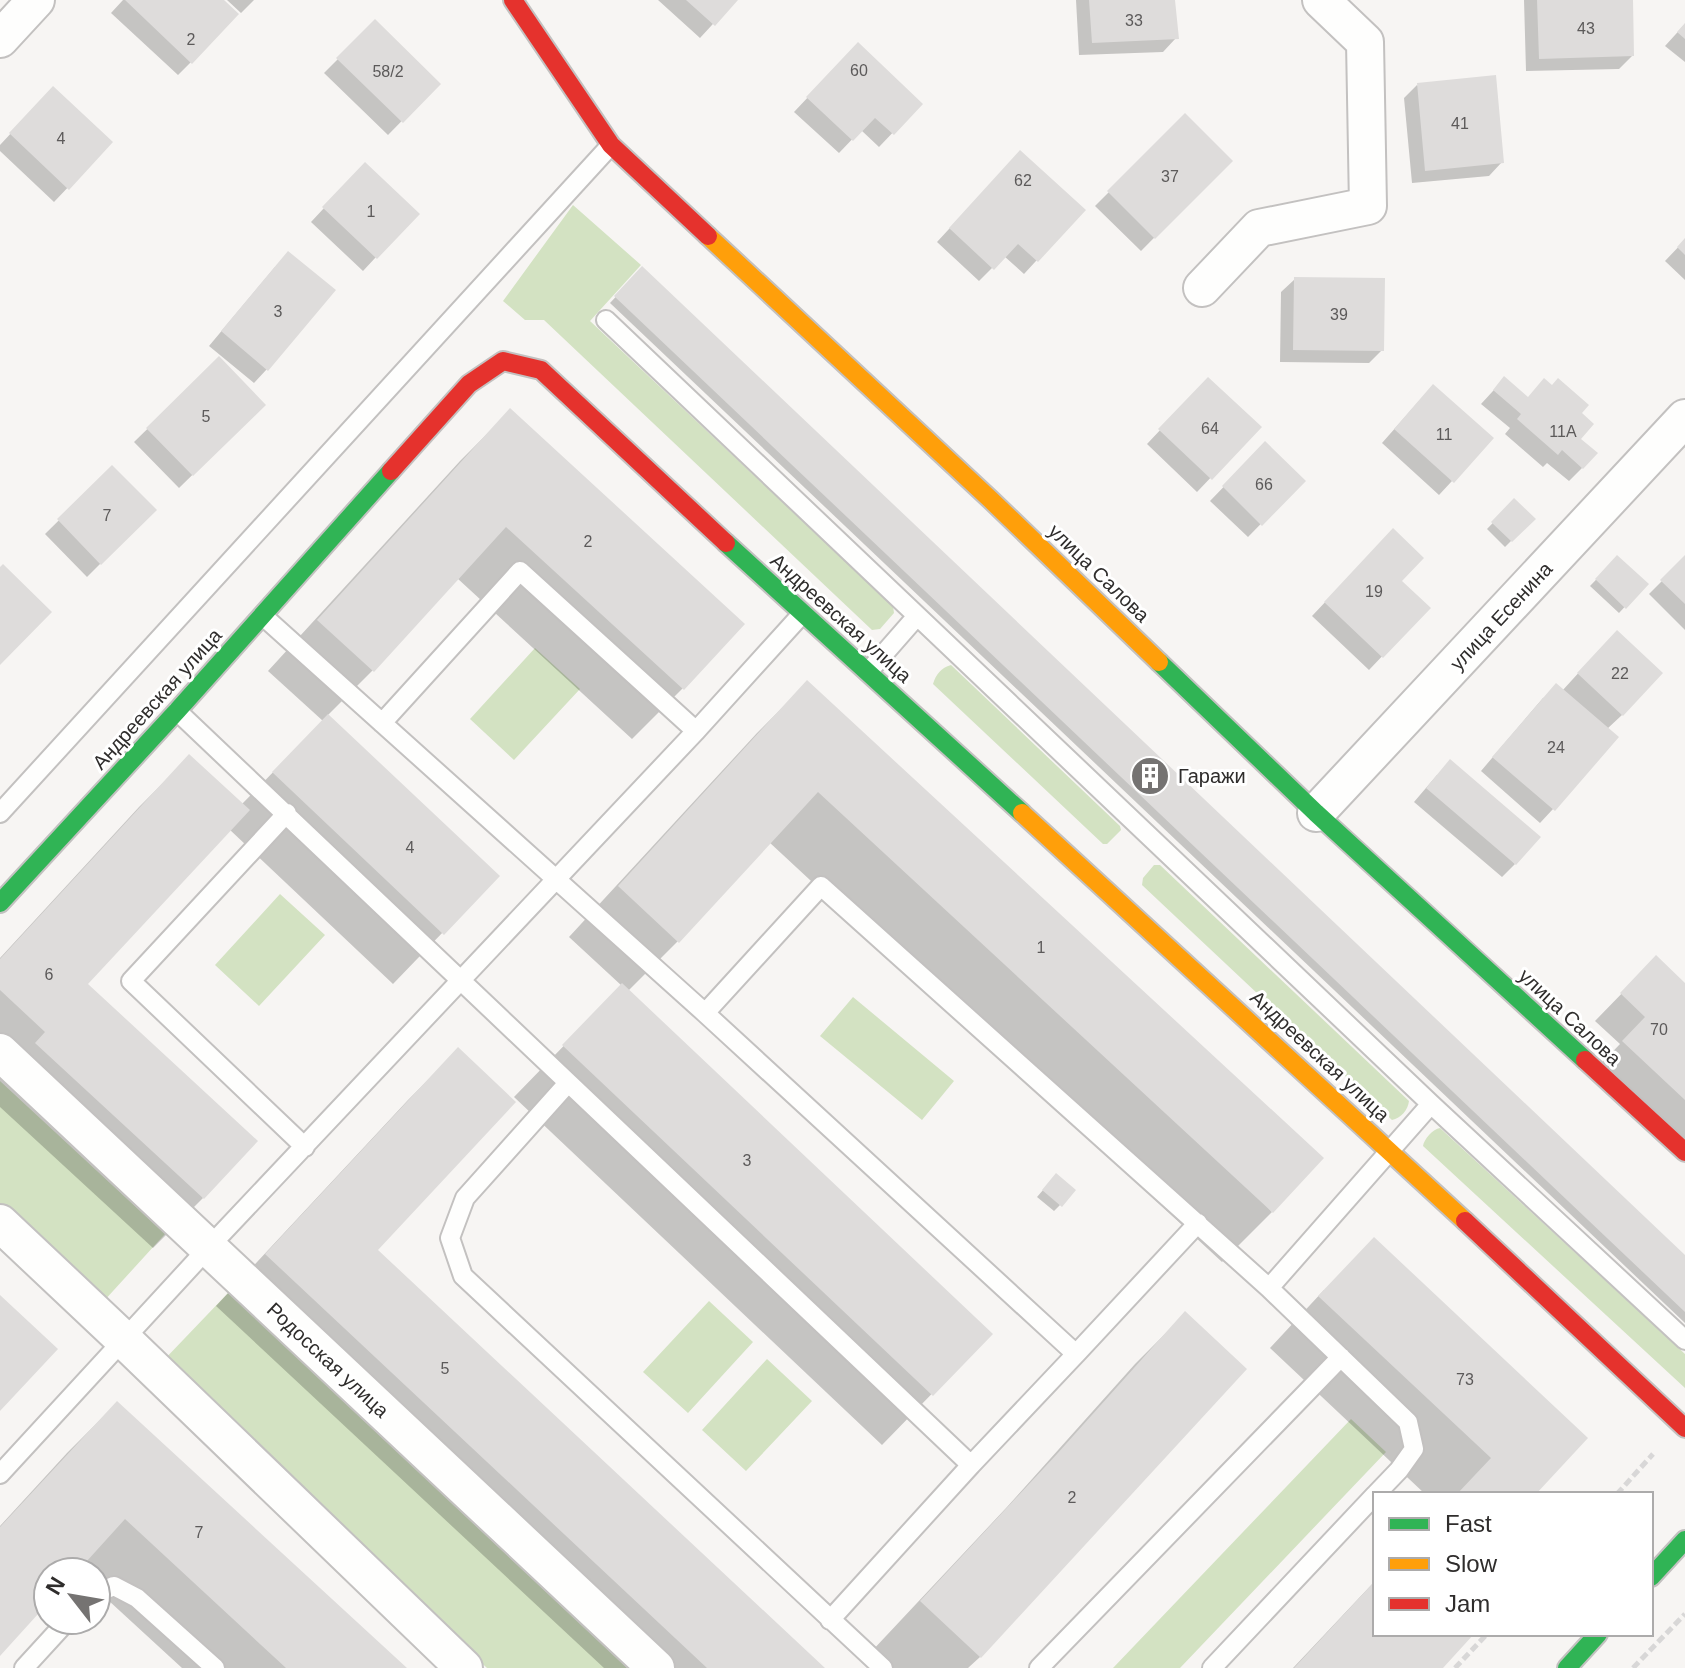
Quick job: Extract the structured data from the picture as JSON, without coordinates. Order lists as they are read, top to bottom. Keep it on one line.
{"streets":{"street":["улица Салова","улица Есенина","Андреевская улица","Родосская улица"]},"crossings":[["улица Салова","улица Есенина"]],"places":{"building":["Гаражи"]},"house_numbers":["33","43","2","60","58/2","41","4","37","62","1","3","39","5","64","11А","11","66","7","2","19","22","24","4","1","6","70","3","5","73","2","7"],"legend":["Fast","Slow","Jam"],"north":"top left"}
